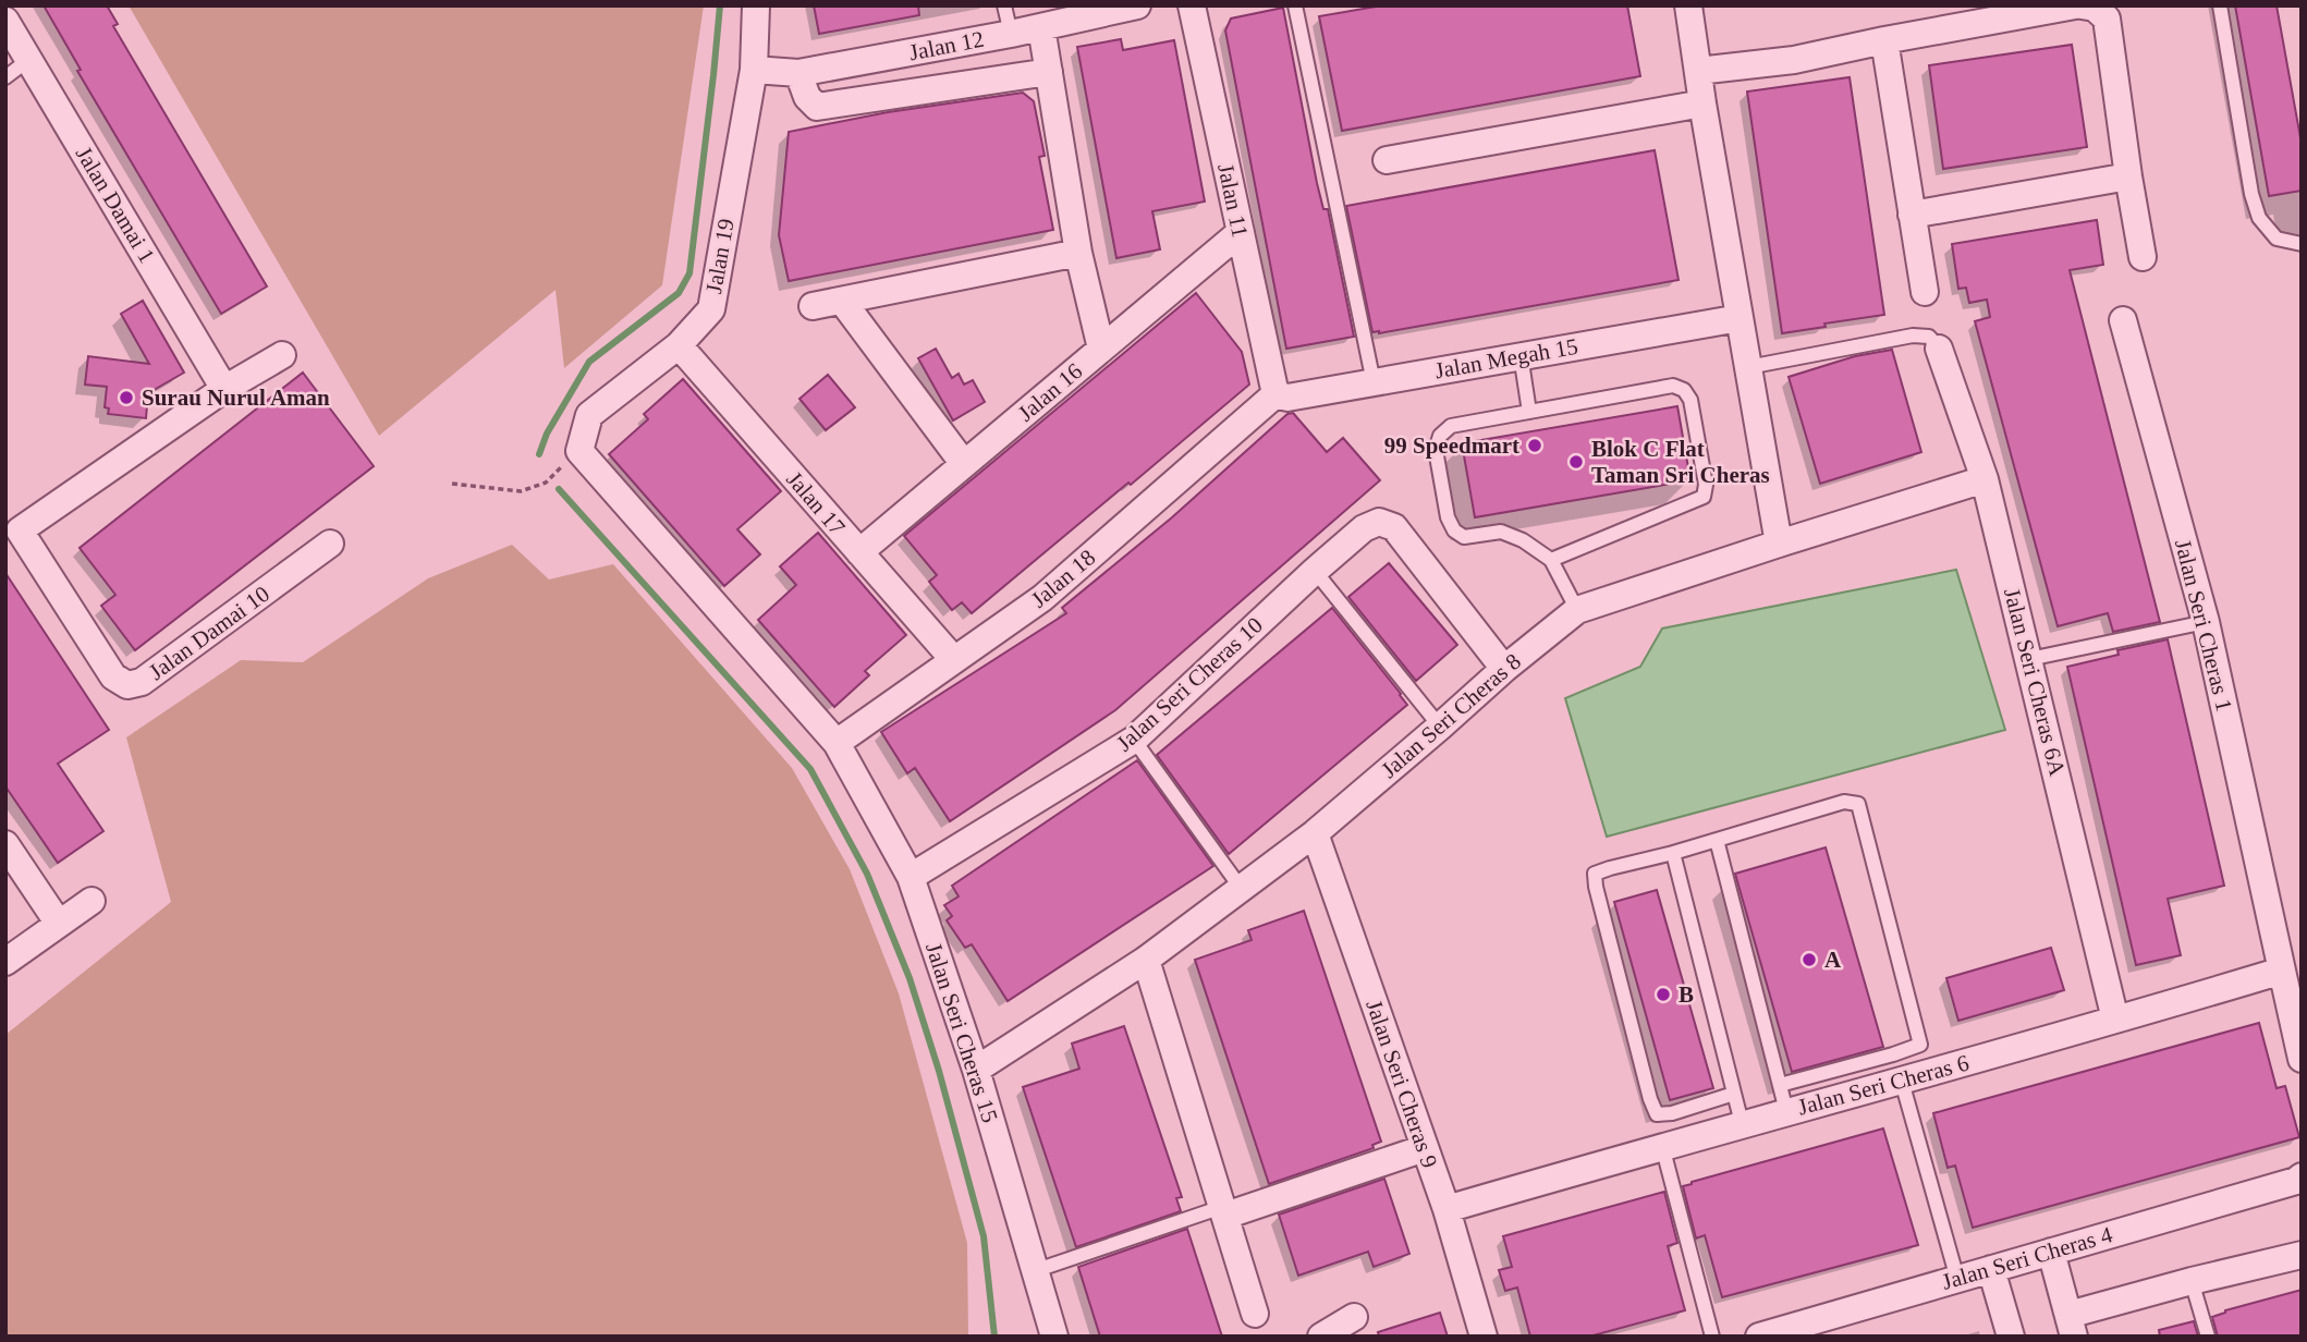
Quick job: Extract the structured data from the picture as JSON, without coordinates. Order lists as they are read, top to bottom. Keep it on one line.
{"streets":{"street":["Jalan 12","Jalan 11","Jalan Damai 1","Jalan 19","Jalan Megah 15","Jalan 16","Jalan 17","Jalan 18","Jalan Seri Cheras 1","Jalan Damai 10","Jalan Seri Cheras 6A","Jalan Seri Cheras 10","Jalan Seri Cheras 8","Jalan Seri Cheras 15","Jalan Seri Cheras 9","Jalan Seri Cheras 6","Jalan Seri Cheras 4"]},"crossings":[["Jalan 12","Jalan 19"],["Jalan 11","Jalan Megah 15"],["Jalan 11","Jalan 16"],["Jalan 11","Jalan 18"],["Jalan 19","Jalan 17"],["Jalan Megah 15","Jalan 18"],["Jalan 16","Jalan 17"],["Jalan 17","Jalan 18"],["Jalan 18","Jalan Seri Cheras 15"],["Jalan Seri Cheras 1","Jalan Seri Cheras 6"],["Jalan Seri Cheras 6A","Jalan Seri Cheras 8"],["Jalan Seri Cheras 6A","Jalan Seri Cheras 6"],["Jalan Seri Cheras 10","Jalan Seri Cheras 8"],["Jalan Seri Cheras 10","Jalan Seri Cheras 15"],["Jalan Seri Cheras 8","Jalan Seri Cheras 15"],["Jalan Seri Cheras 8","Jalan Seri Cheras 9"],["Jalan Seri Cheras 9","Jalan Seri Cheras 6"]],"places":["Surau Nurul Aman","99 Speedmart","Blok C Flat Taman Sri Cheras","A","B"]}
